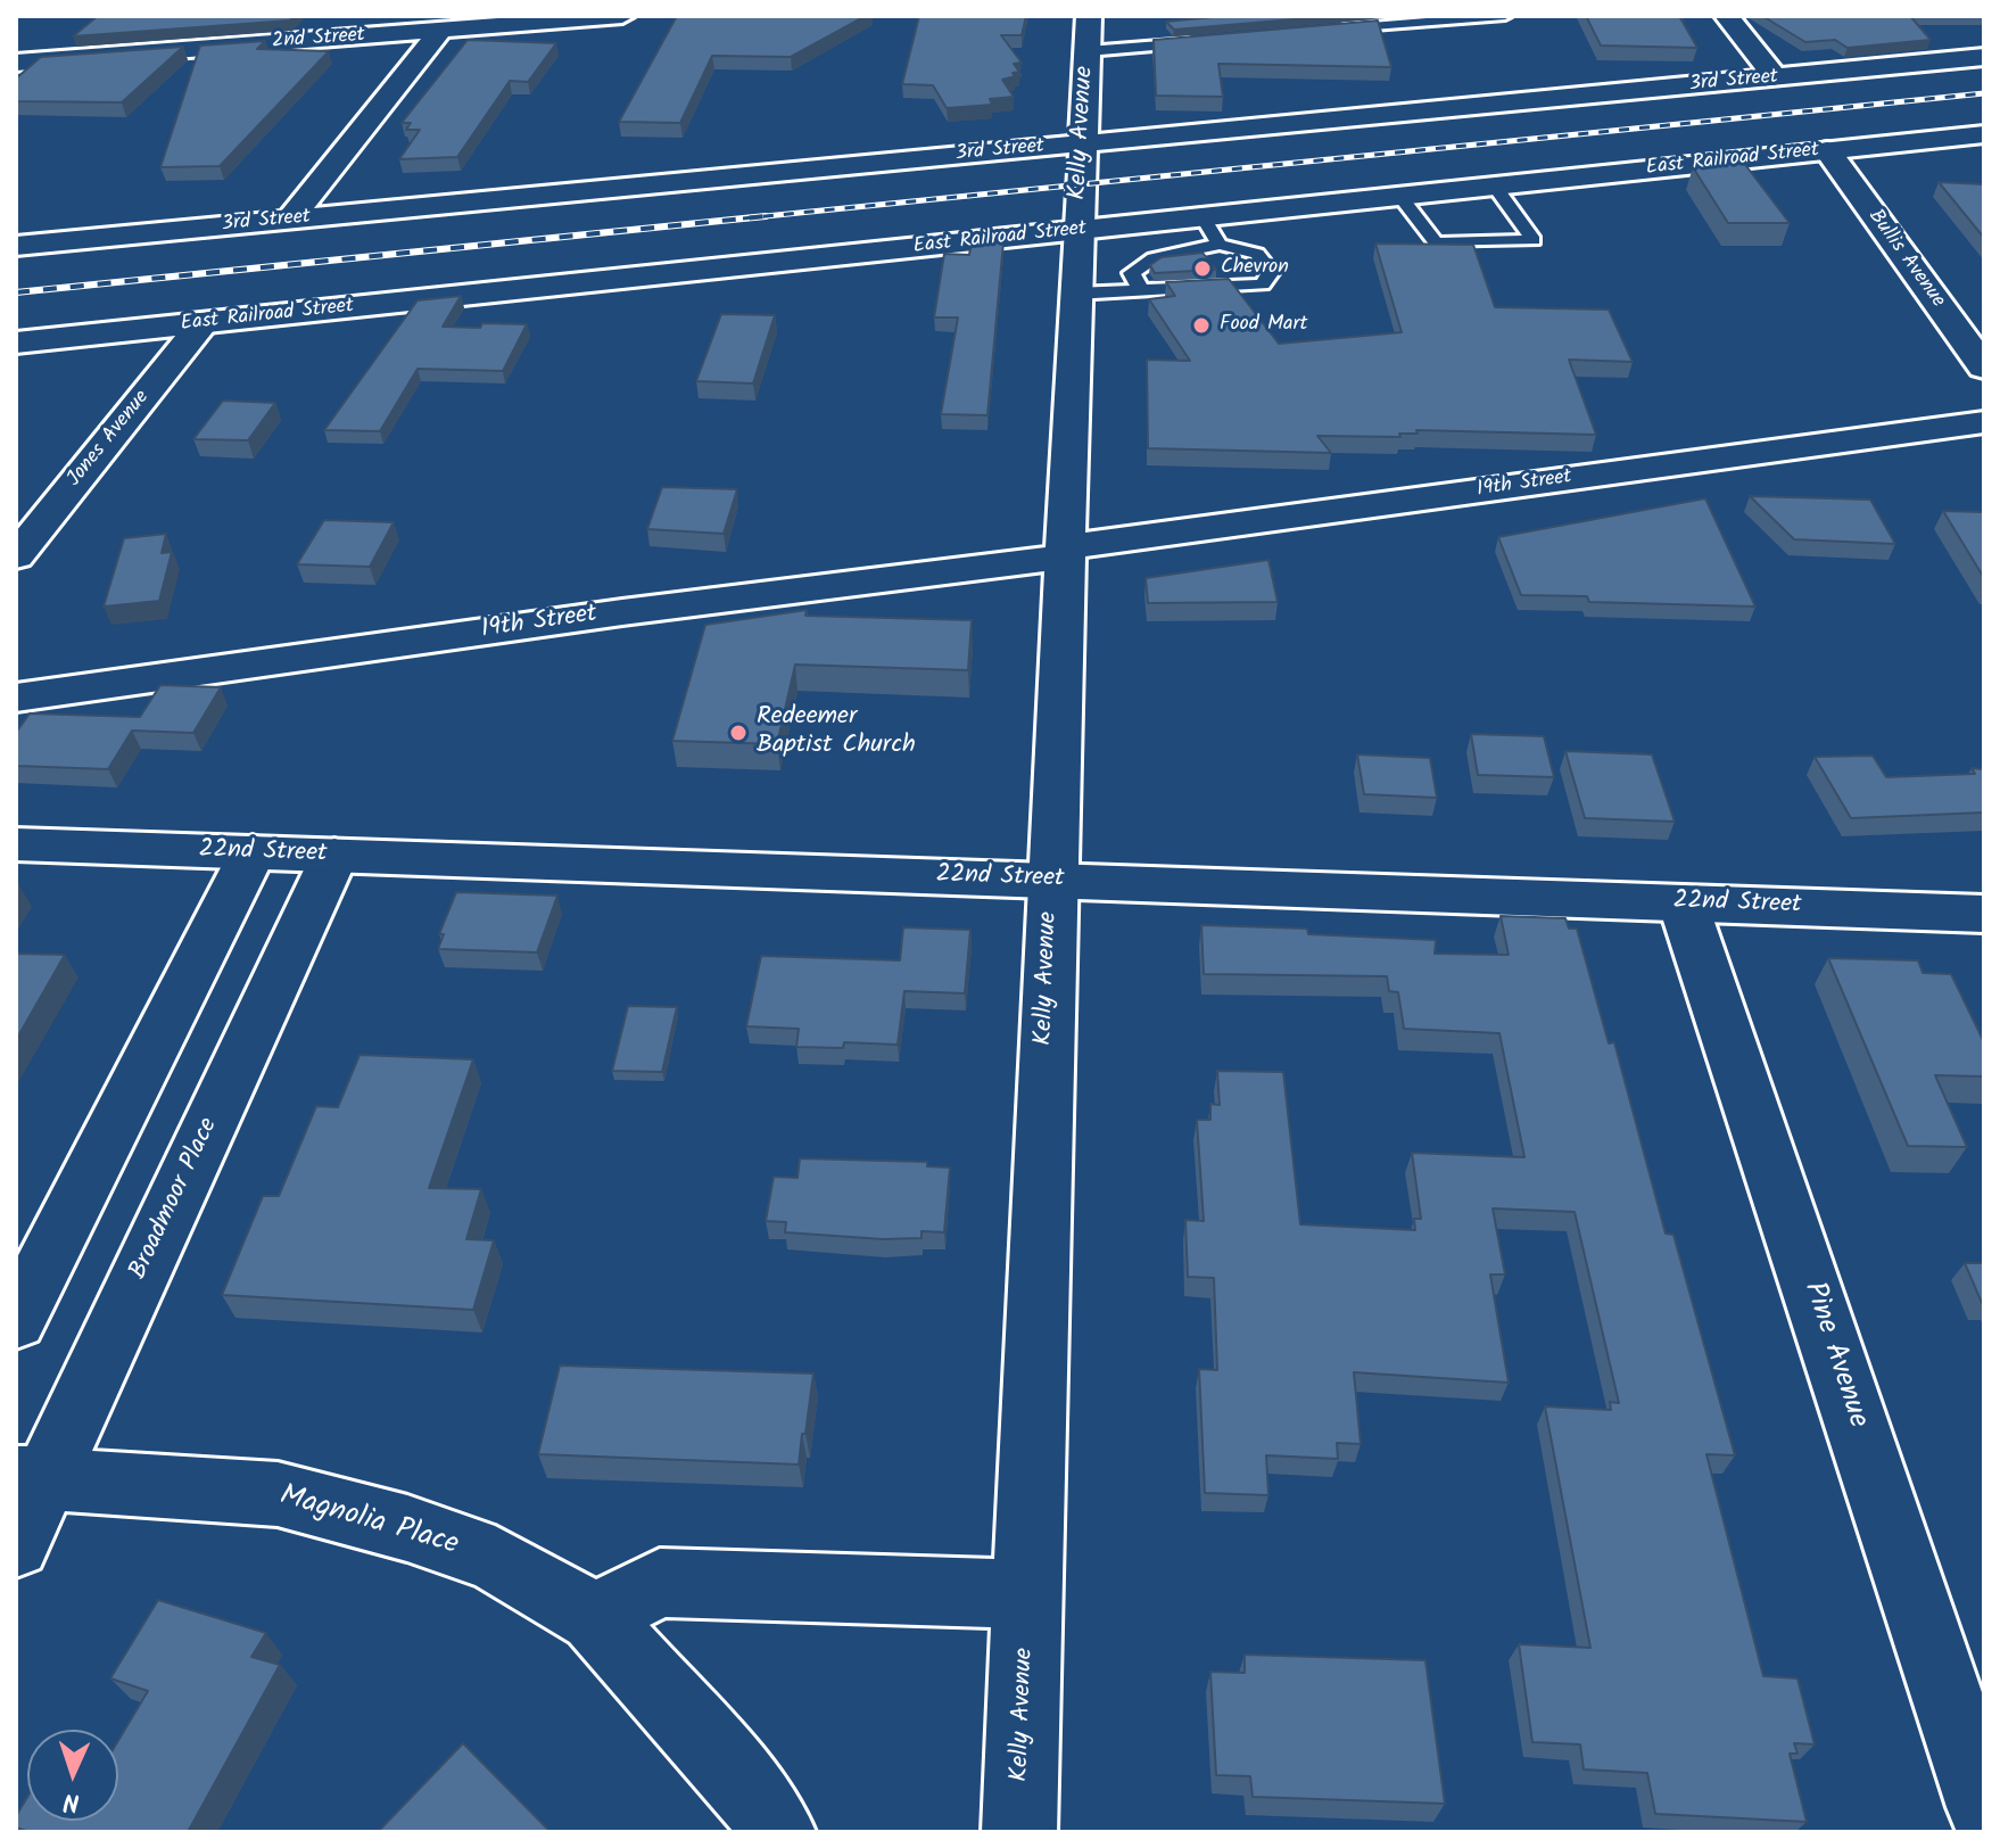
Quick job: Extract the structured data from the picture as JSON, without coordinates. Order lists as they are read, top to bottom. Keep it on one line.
{"streets":{"street":["2nd Street","3rd Street","Kelly Avenue","East Railroad Street","Bullis Avenue","Jones Avenue","19th Street","22nd Street","Broadmoor Place","Pine Avenue","Magnolia Place"]},"crossings":[["3rd Street","Kelly Avenue"],["Kelly Avenue","East Railroad Street"],["Kelly Avenue","19th Street"],["Kelly Avenue","22nd Street"],["East Railroad Street","Bullis Avenue"],["East Railroad Street","Jones Avenue"],["22nd Street","Broadmoor Place"],["22nd Street","Pine Avenue"],["Broadmoor Place","Magnolia Place"]],"places":["Chevron","Food Mart","Redeemer Baptist Church"],"north":"bottom"}
